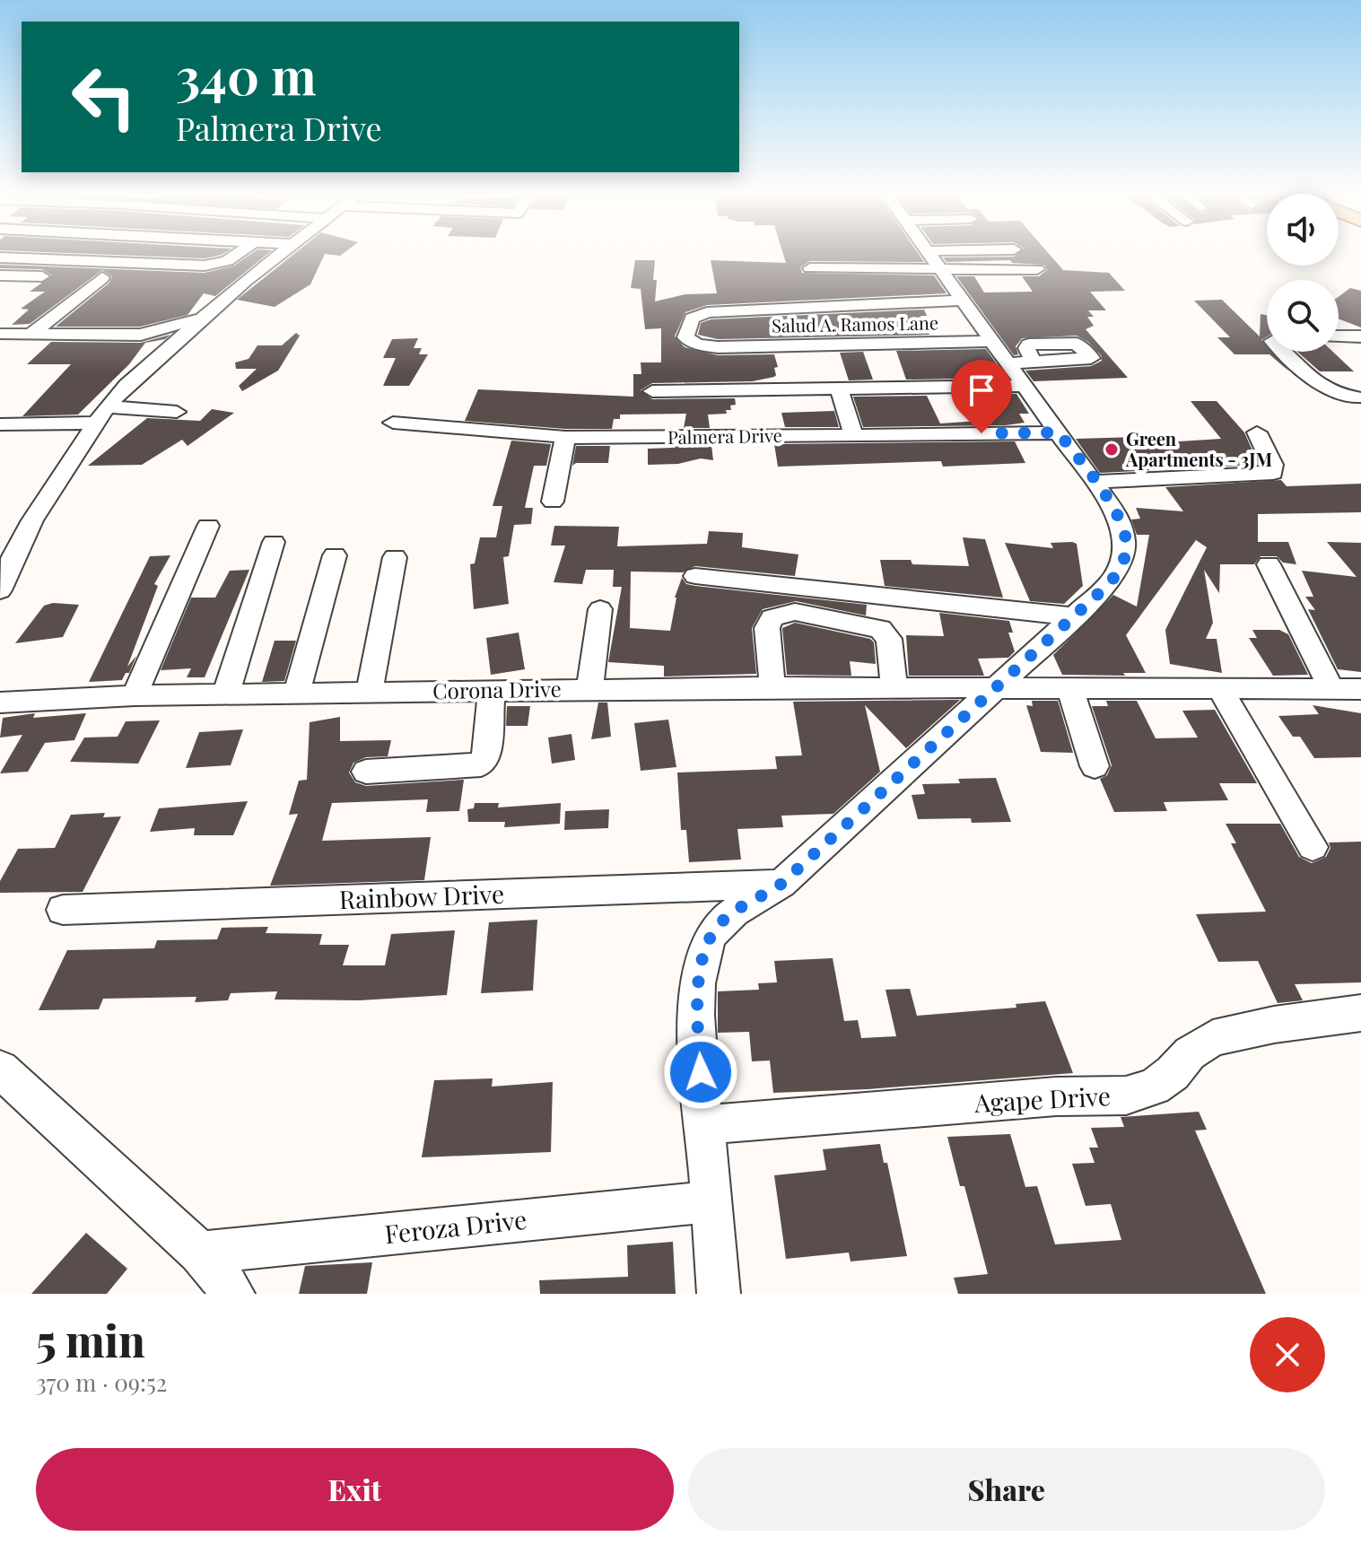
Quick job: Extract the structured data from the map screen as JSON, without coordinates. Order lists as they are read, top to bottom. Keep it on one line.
{"streets":{"street":["Salud A. Ramos Lane","Palmera Drive","Corona Drive","Rainbow Drive","Agape Drive","Feroza Drive"]},"places":["Green Apartments - 3JM"],"page":{"turn":["340 m","Palmera Drive"],"heading":["5 min","370 m · 09:52"],"buttons":["Exit","Share"]}}
